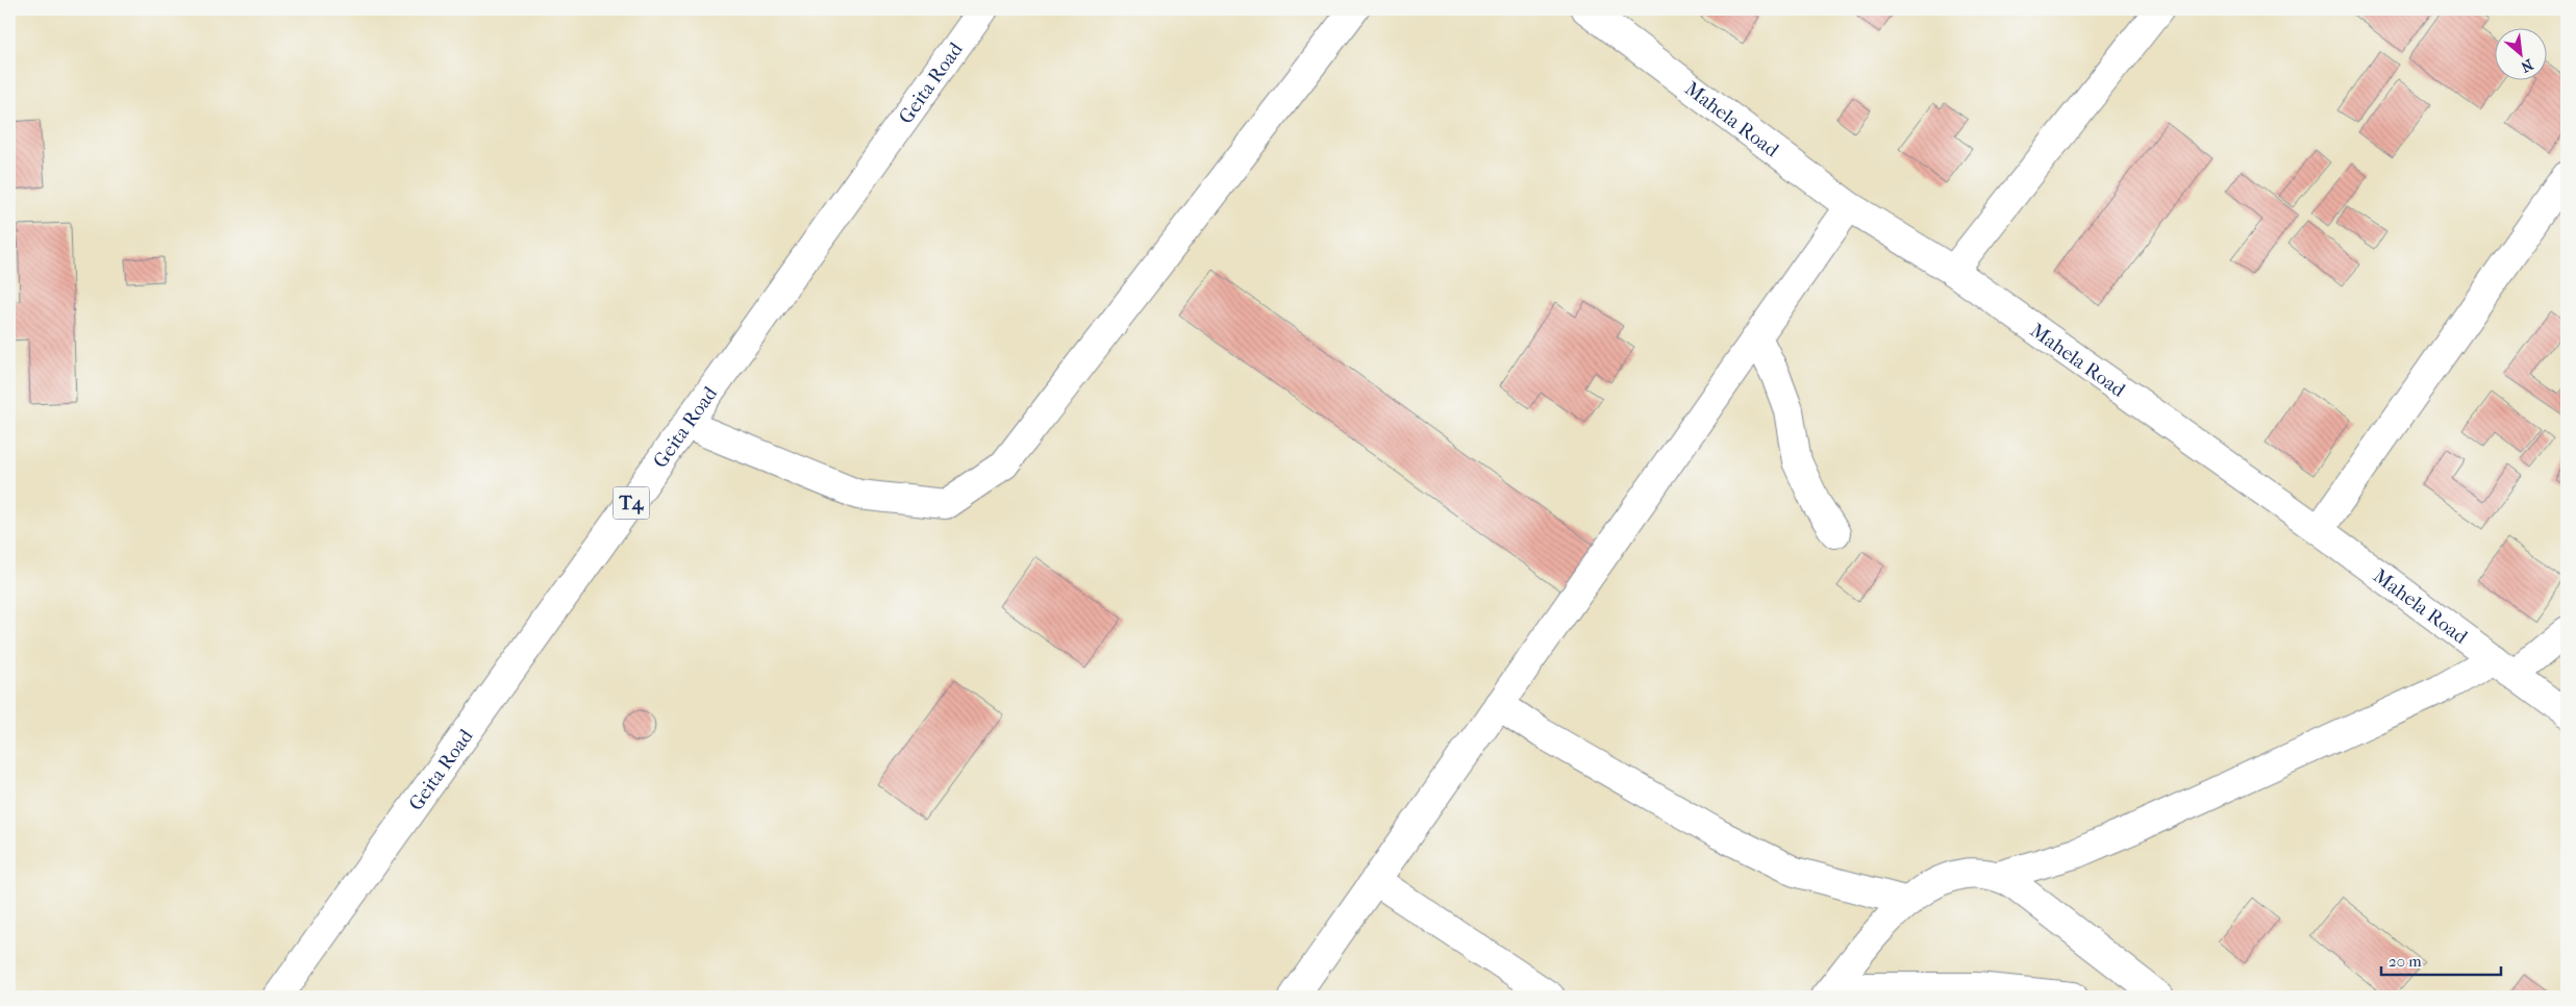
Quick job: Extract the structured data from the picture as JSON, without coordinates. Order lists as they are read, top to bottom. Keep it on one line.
{"streets":{"main road":["Geita Road","Mahela Road","T4"]},"scale_bar":"20 m","north":"bottom right"}
